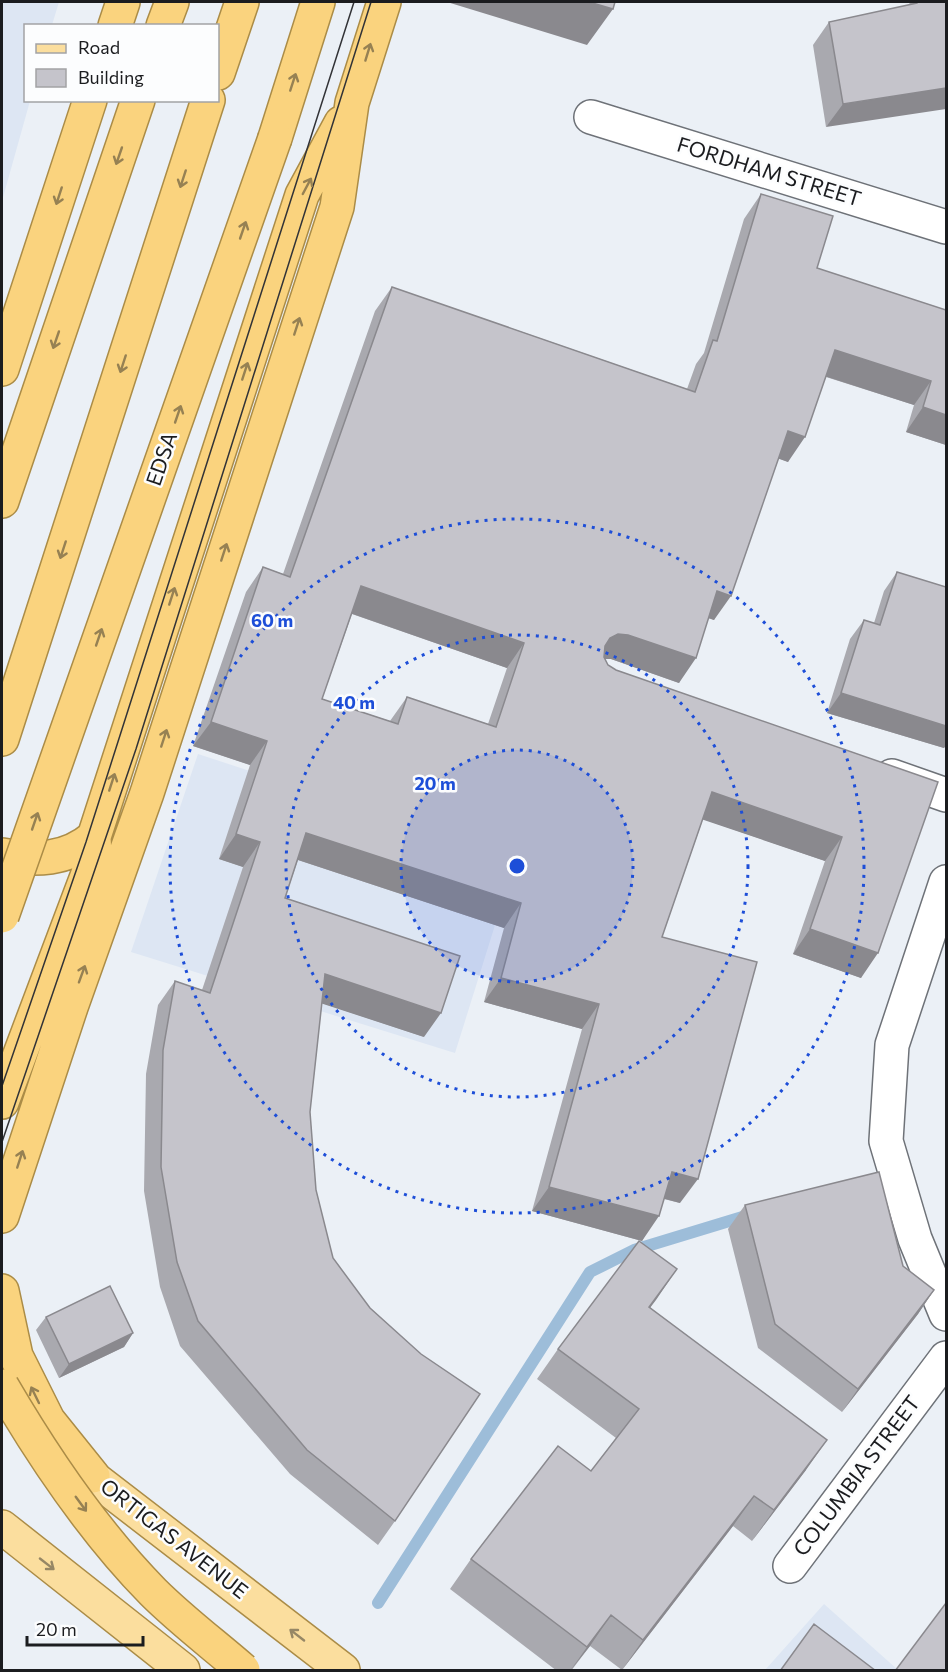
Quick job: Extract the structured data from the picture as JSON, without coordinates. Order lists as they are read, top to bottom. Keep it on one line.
{"streets":{"highway":["EDSA"],"main road":["ORTIGAS AVENUE"],"street":["FORDHAM STREET","COLUMBIA STREET"]},"legend":["Road","Building"],"scale_bar":"20 m","rings":["60 m","40 m","20 m"]}
